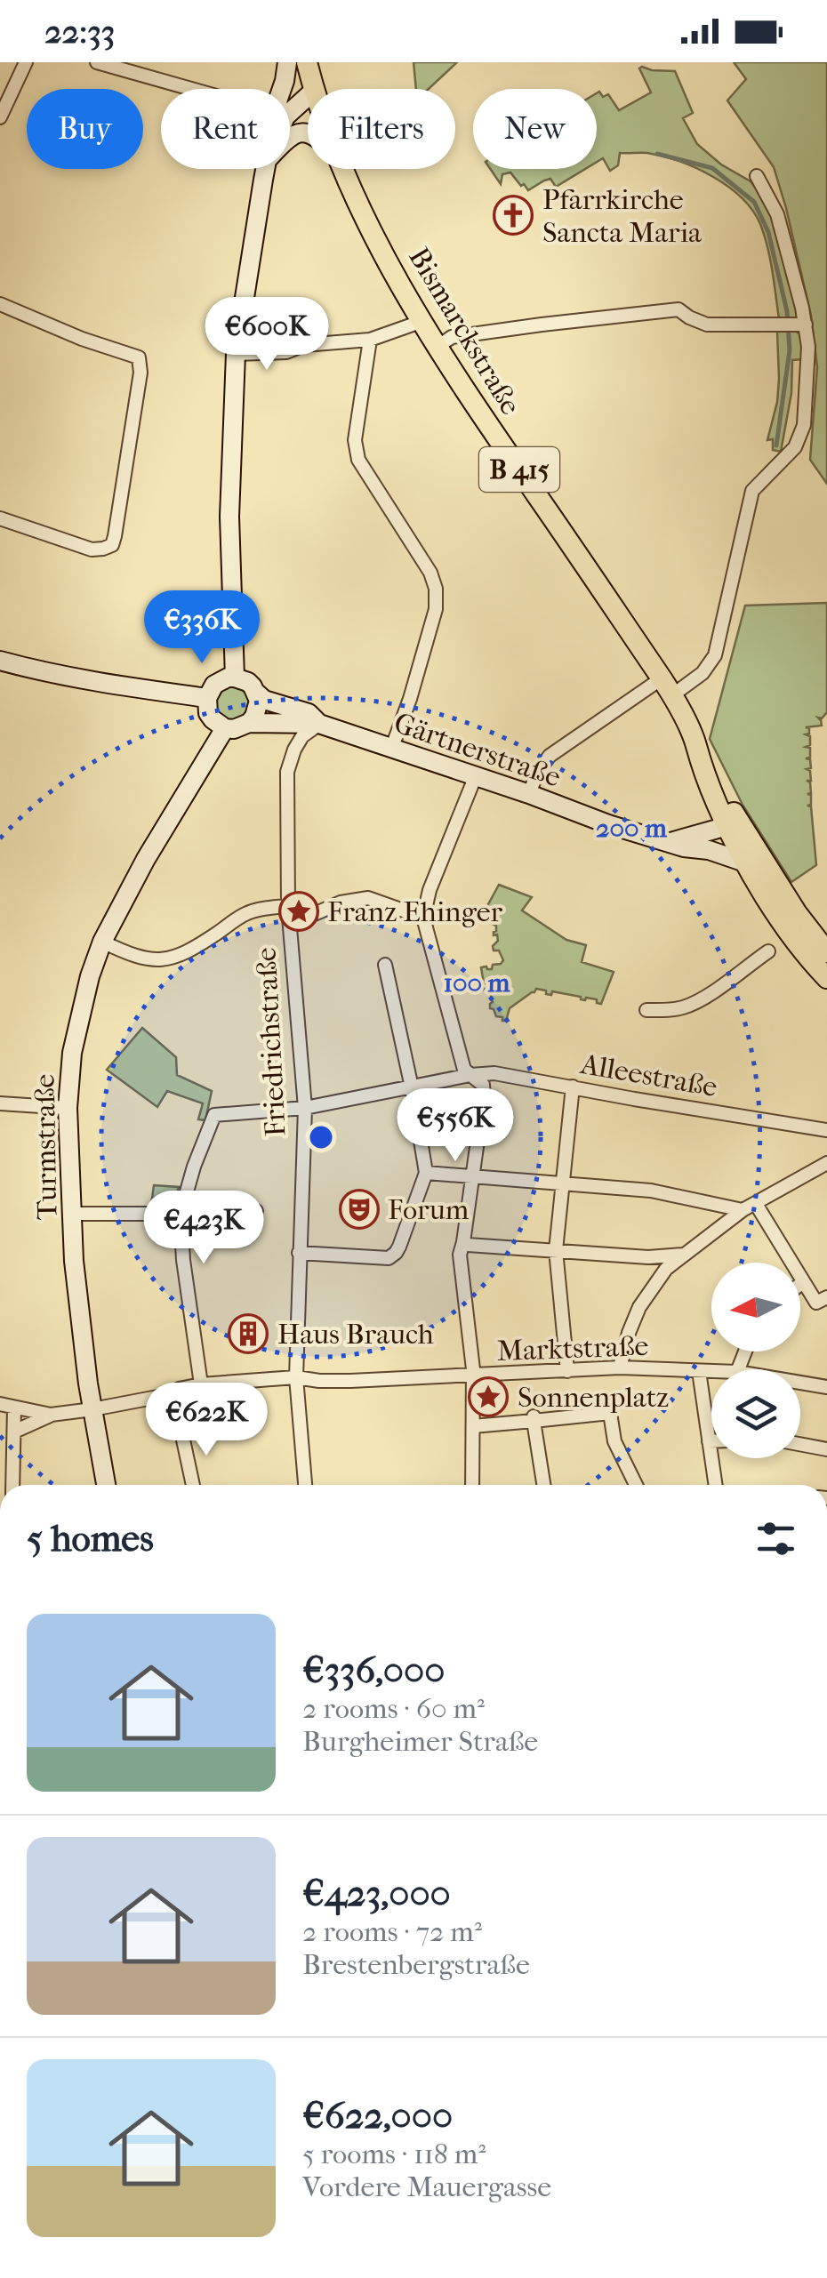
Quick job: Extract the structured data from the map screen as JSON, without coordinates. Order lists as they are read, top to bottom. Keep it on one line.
{"streets":{"main road":["Bismarckstraße","B 415"],"street":["Gärtnerstraße","Friedrichstraße","Alleestraße","Turmstraße","Marktstraße"]},"crossings":[["Bismarckstraße","B 415"],["B 415","Gärtnerstraße"],["Gärtnerstraße","Friedrichstraße"],["Gärtnerstraße","Turmstraße"],["Friedrichstraße","Alleestraße"],["Friedrichstraße","Marktstraße"],["Turmstraße","Marktstraße"]],"places":{"church":["Pfarrkirche Sancta Maria"],"place":["Franz Ehinger","Sonnenplatz"],"theatre":["Forum"],"building":["Haus Brauch"]},"north":"left","page":{"status":"22:33","chip":["Buy","Rent","Filters","New"],"price":["€600K","€336K","€556K","€423K","€622K"],"heading":"5 homes","list":[{"name":"€336,000","note":"2 rooms · 60 m² · Burgheimer Straße"},{"name":"€423,000","note":"2 rooms · 72 m² · Brestenbergstraße"},{"name":"€622,000","note":"5 rooms · 118 m² · Vordere Mauergasse"}]},"rings":["200 m","100 m"]}
